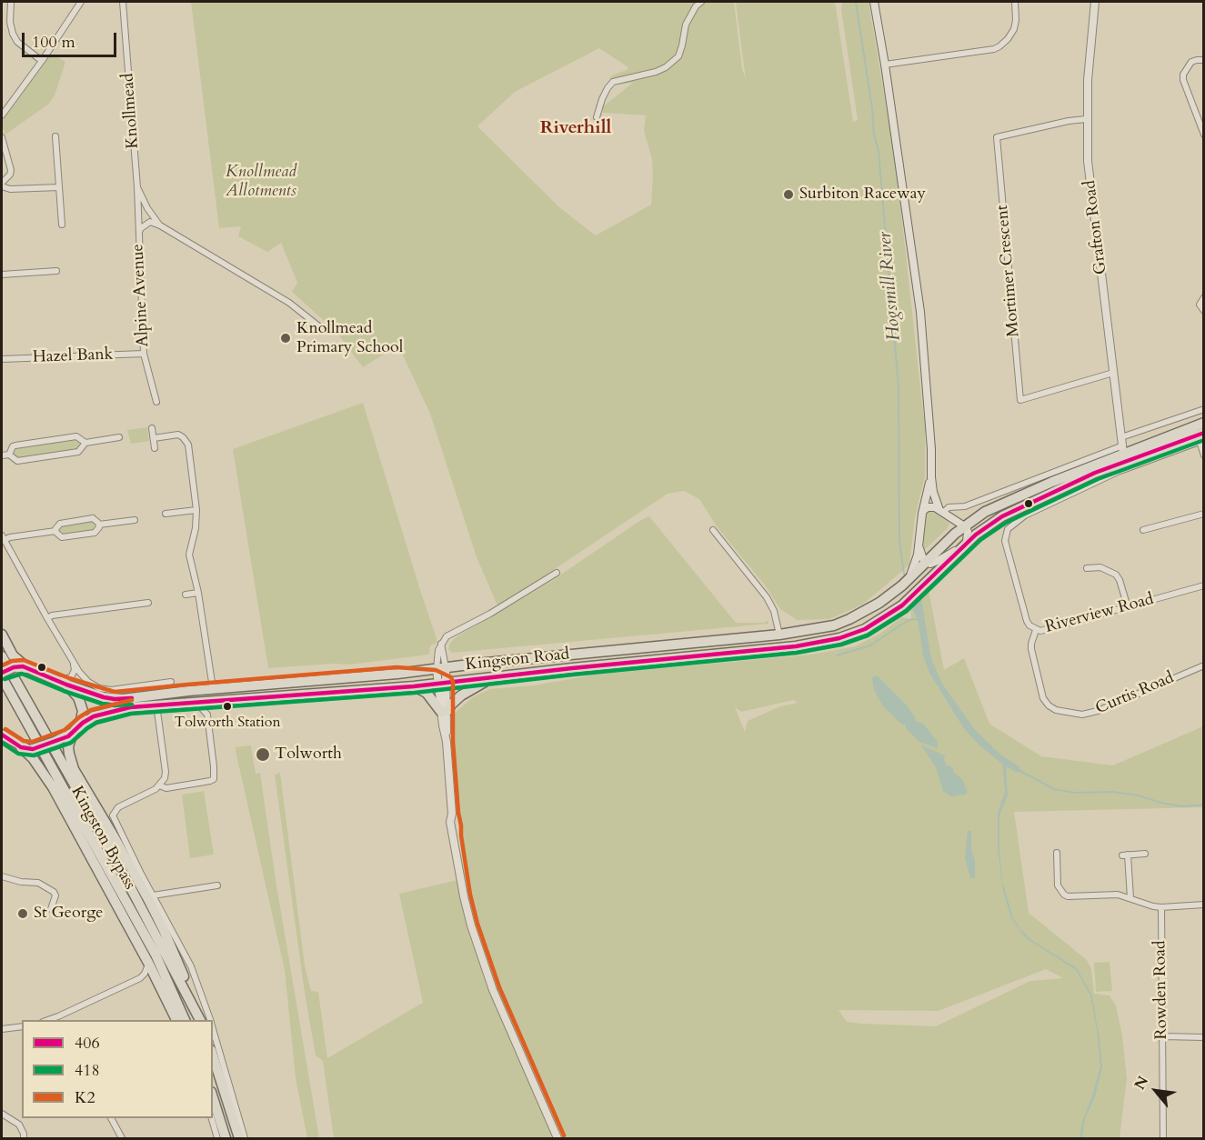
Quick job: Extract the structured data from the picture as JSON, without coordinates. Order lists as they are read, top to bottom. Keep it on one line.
{"streets":{"highway":["Kingston Road","Kingston Bypass"],"street":["Knollmead","Grafton Road","Mortimer Crescent","Alpine Avenue","Hazel Bank","Riverview Road","Curtis Road","Rowden Road"]},"crossings":[["Knollmead","Alpine Avenue"],["Alpine Avenue","Hazel Bank"],["Riverview Road","Curtis Road"]],"districts":["Riverhill"],"water":["Hogsmill River"],"parks":["Knollmead Allotments"],"places":["Surbiton Raceway","Knollmead Primary School","Tolworth Station","Tolworth","St George"],"lines":["transit line 406","transit line 418","transit line K2"],"legend":["406","418","K2"],"scale_bar":"100 m","north":"top left"}
